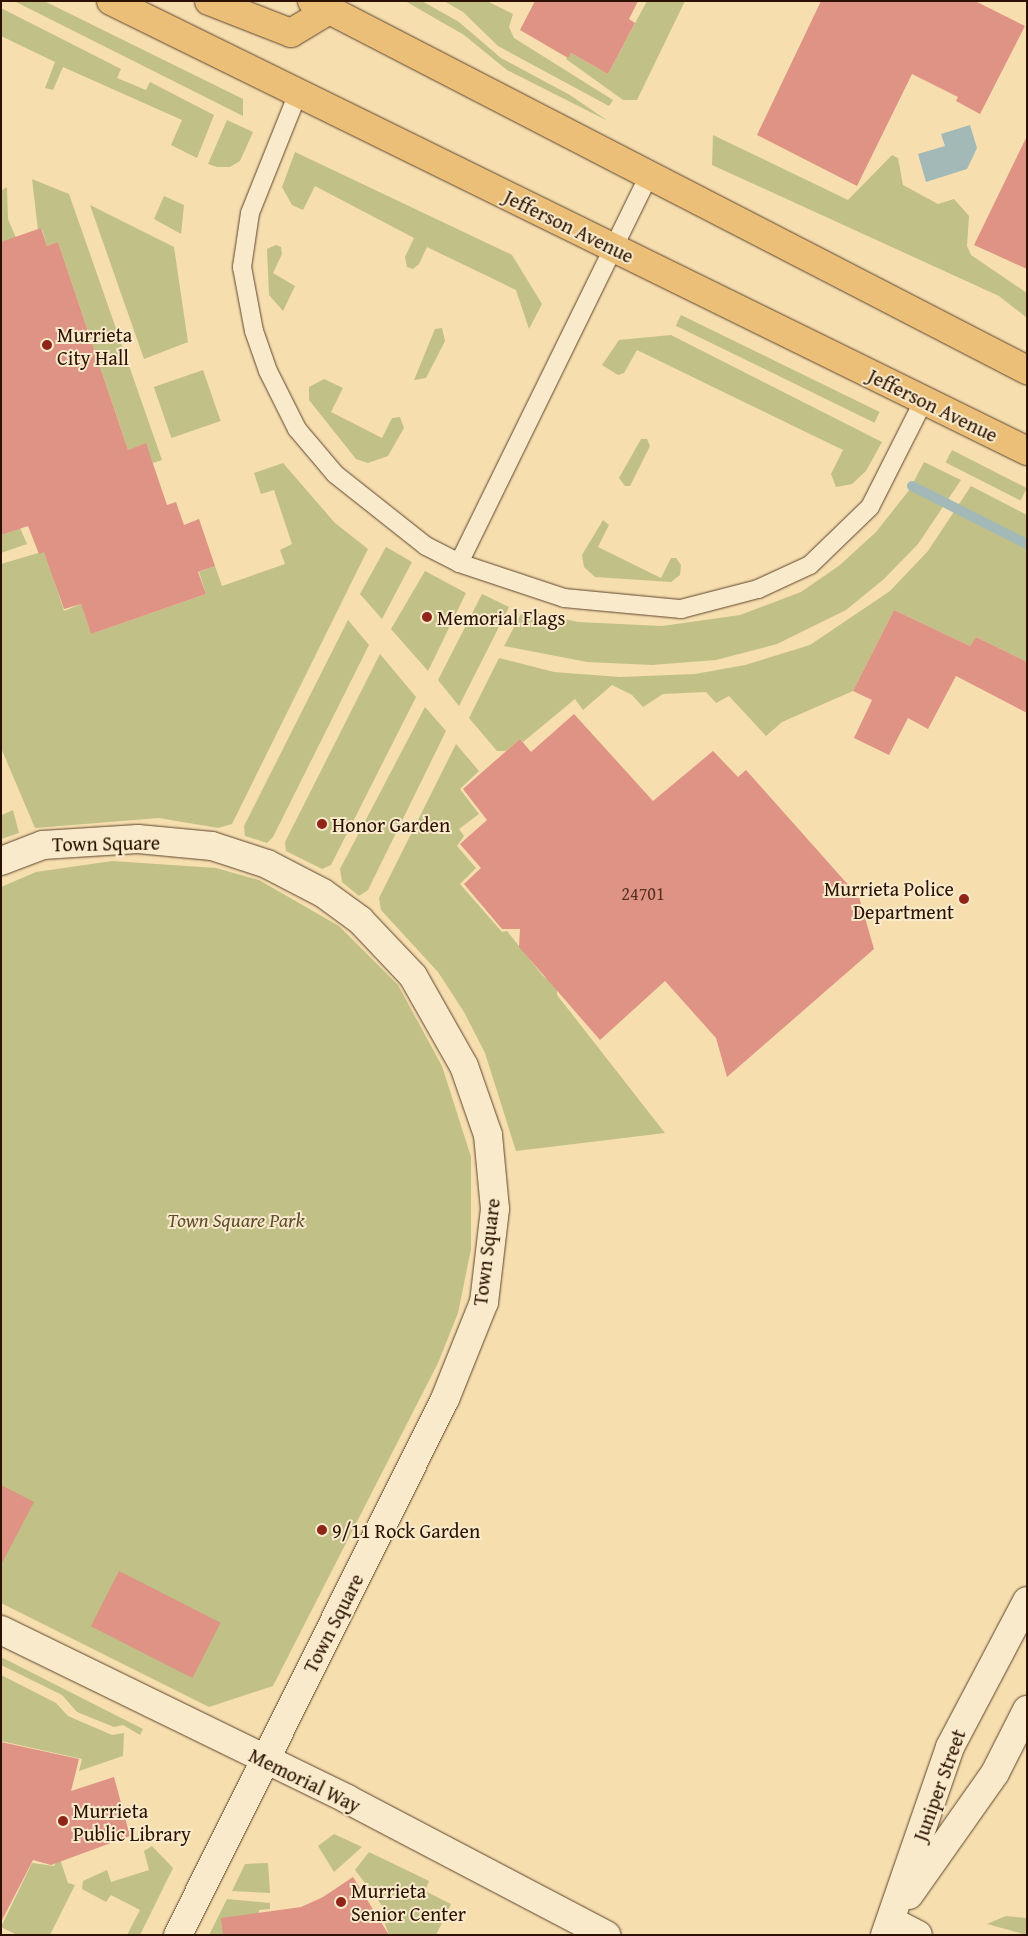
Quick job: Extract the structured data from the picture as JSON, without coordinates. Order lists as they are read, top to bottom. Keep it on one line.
{"streets":{"main road":["Jefferson Avenue"],"street":["Town Square","Memorial Way","Juniper Street"]},"crossings":[["Town Square","Memorial Way"]],"parks":["Town Square Park"],"places":["Murrieta City Hall","Memorial Flags","Honor Garden","Murrieta Police Department","9/11 Rock Garden","Murrieta Public Library","Murrieta Senior Center"],"house_numbers":["24701"]}
